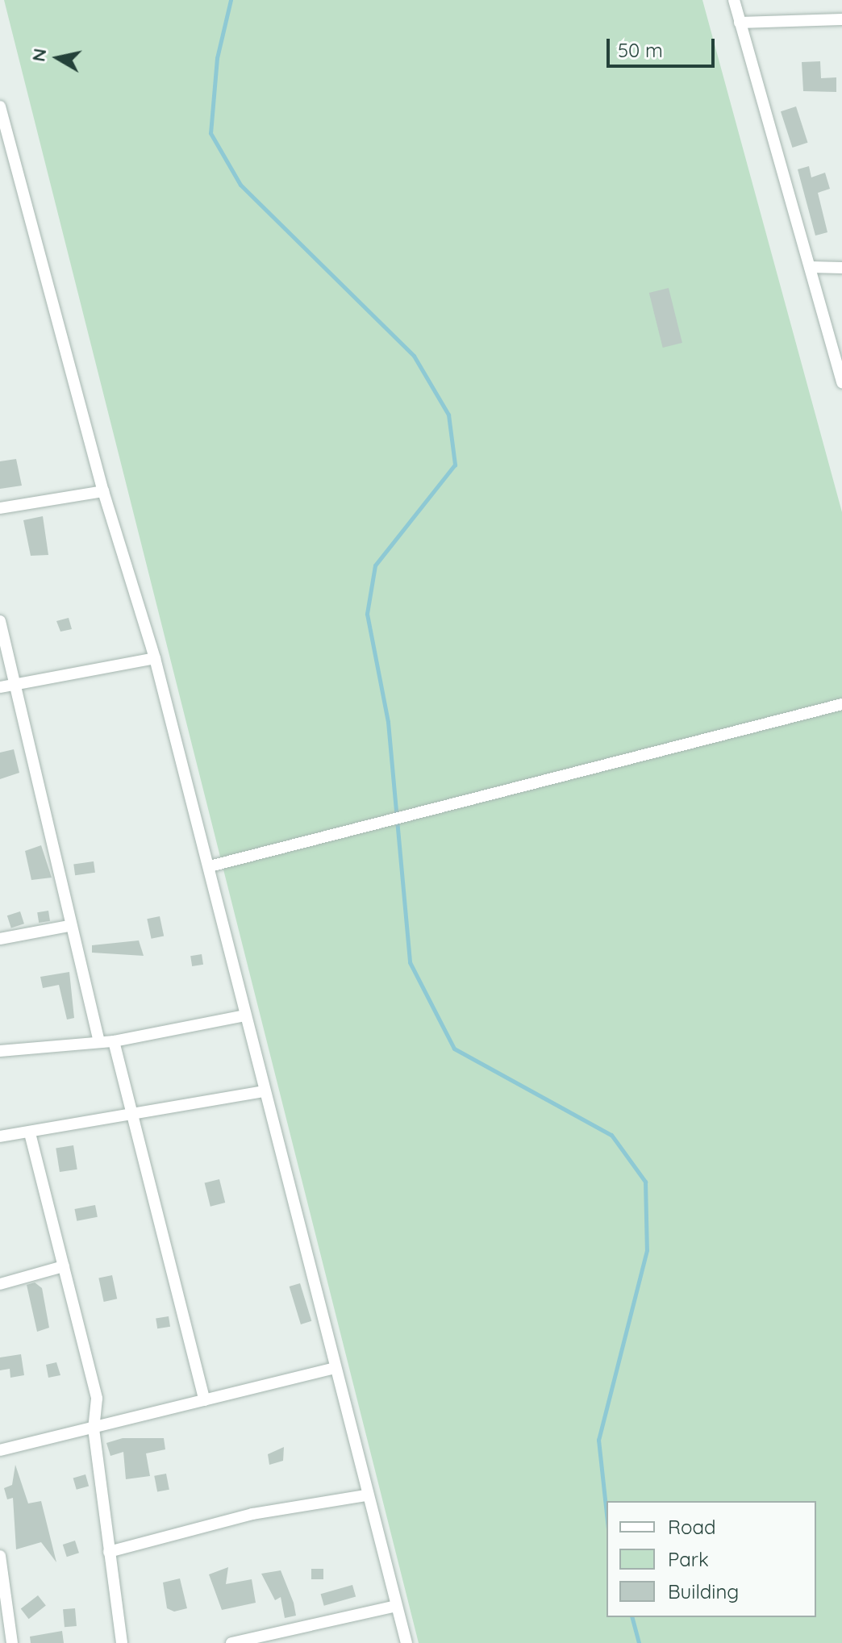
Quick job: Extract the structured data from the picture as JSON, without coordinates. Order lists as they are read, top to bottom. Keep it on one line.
{"legend":["Road","Park","Building"],"scale_bar":"50 m","north":"left"}
